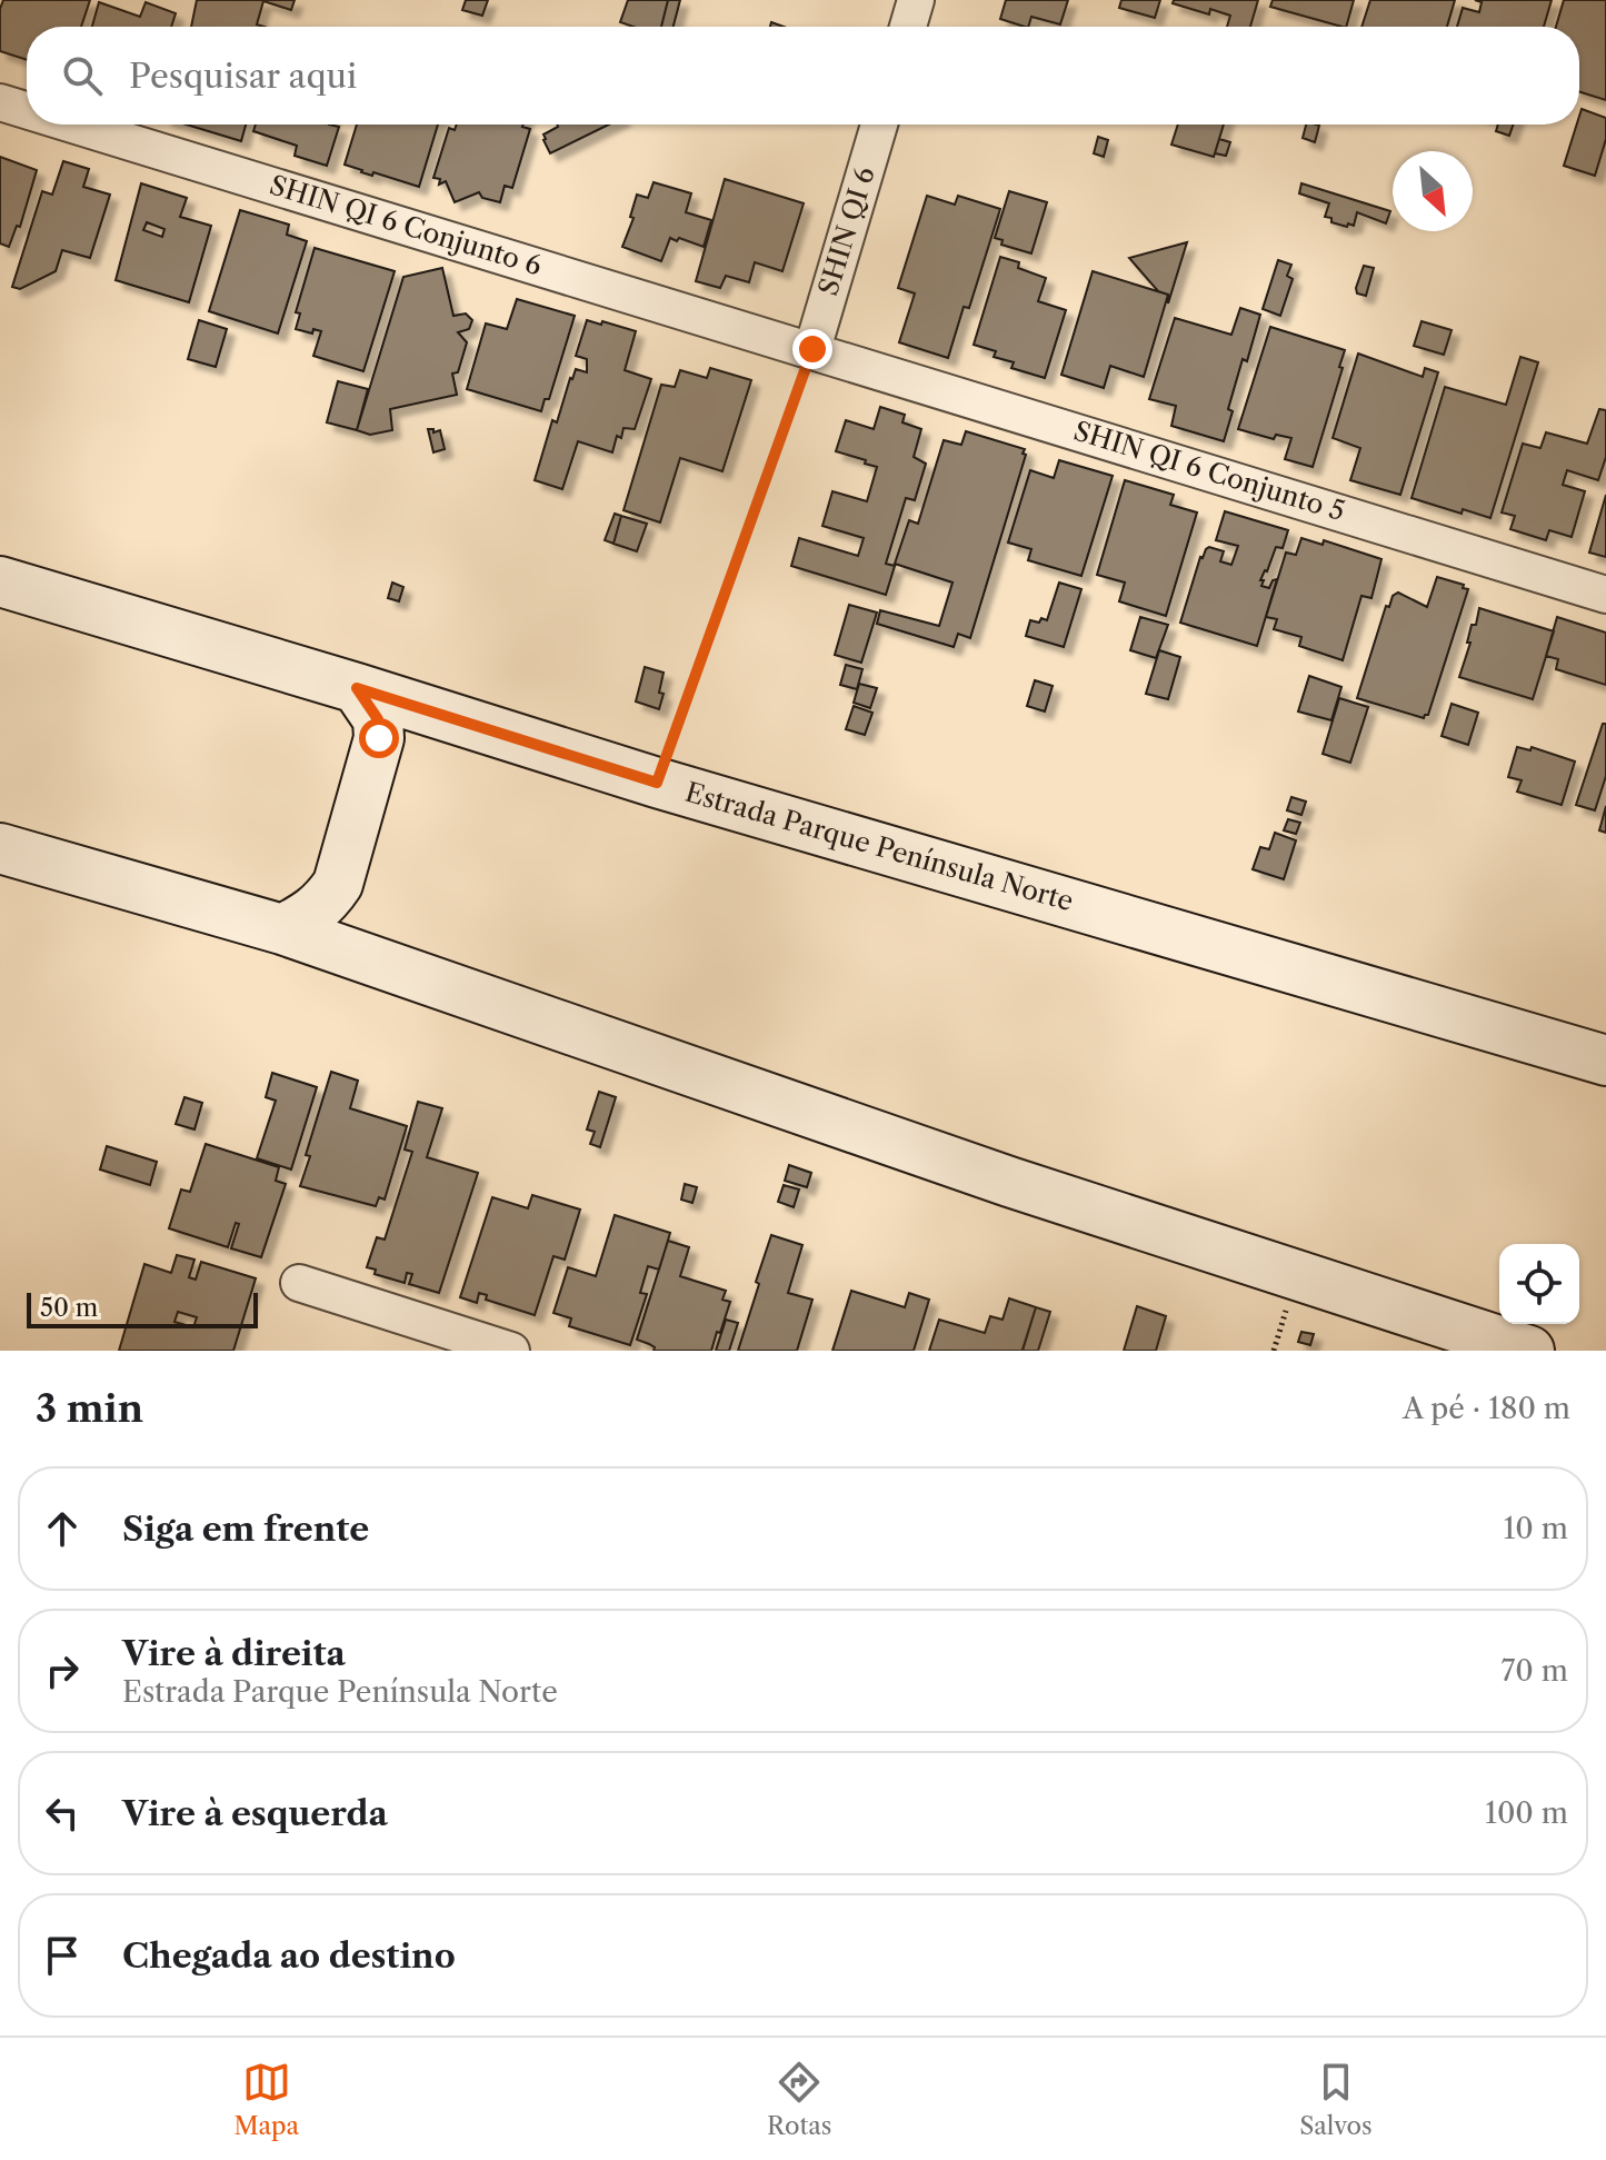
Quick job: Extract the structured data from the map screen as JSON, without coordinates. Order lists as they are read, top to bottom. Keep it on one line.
{"streets":{"main road":["Estrada Parque Península Norte"],"street":["SHIN QI 6 Conjunto 6","SHIN QI 6","SHIN QI 6 Conjunto 5"]},"crossings":[["SHIN QI 6 Conjunto 6","SHIN QI 6"],["SHIN QI 6 Conjunto 6","SHIN QI 6 Conjunto 5"],["SHIN QI 6","SHIN QI 6 Conjunto 5"]],"scale_bar":"50 m","north":"bottom right","page":{"search":"Pesquisar aqui","scale":"50 m","heading":["3 min","A pé · 180 m"],"list":[["Siga em frente","10 m"],["Vire à direita","Estrada Parque Península Norte","70 m"],["Vire à esquerda","100 m"],"Chegada ao destino"],"nav":["Mapa","Rotas","Salvos"]}}
